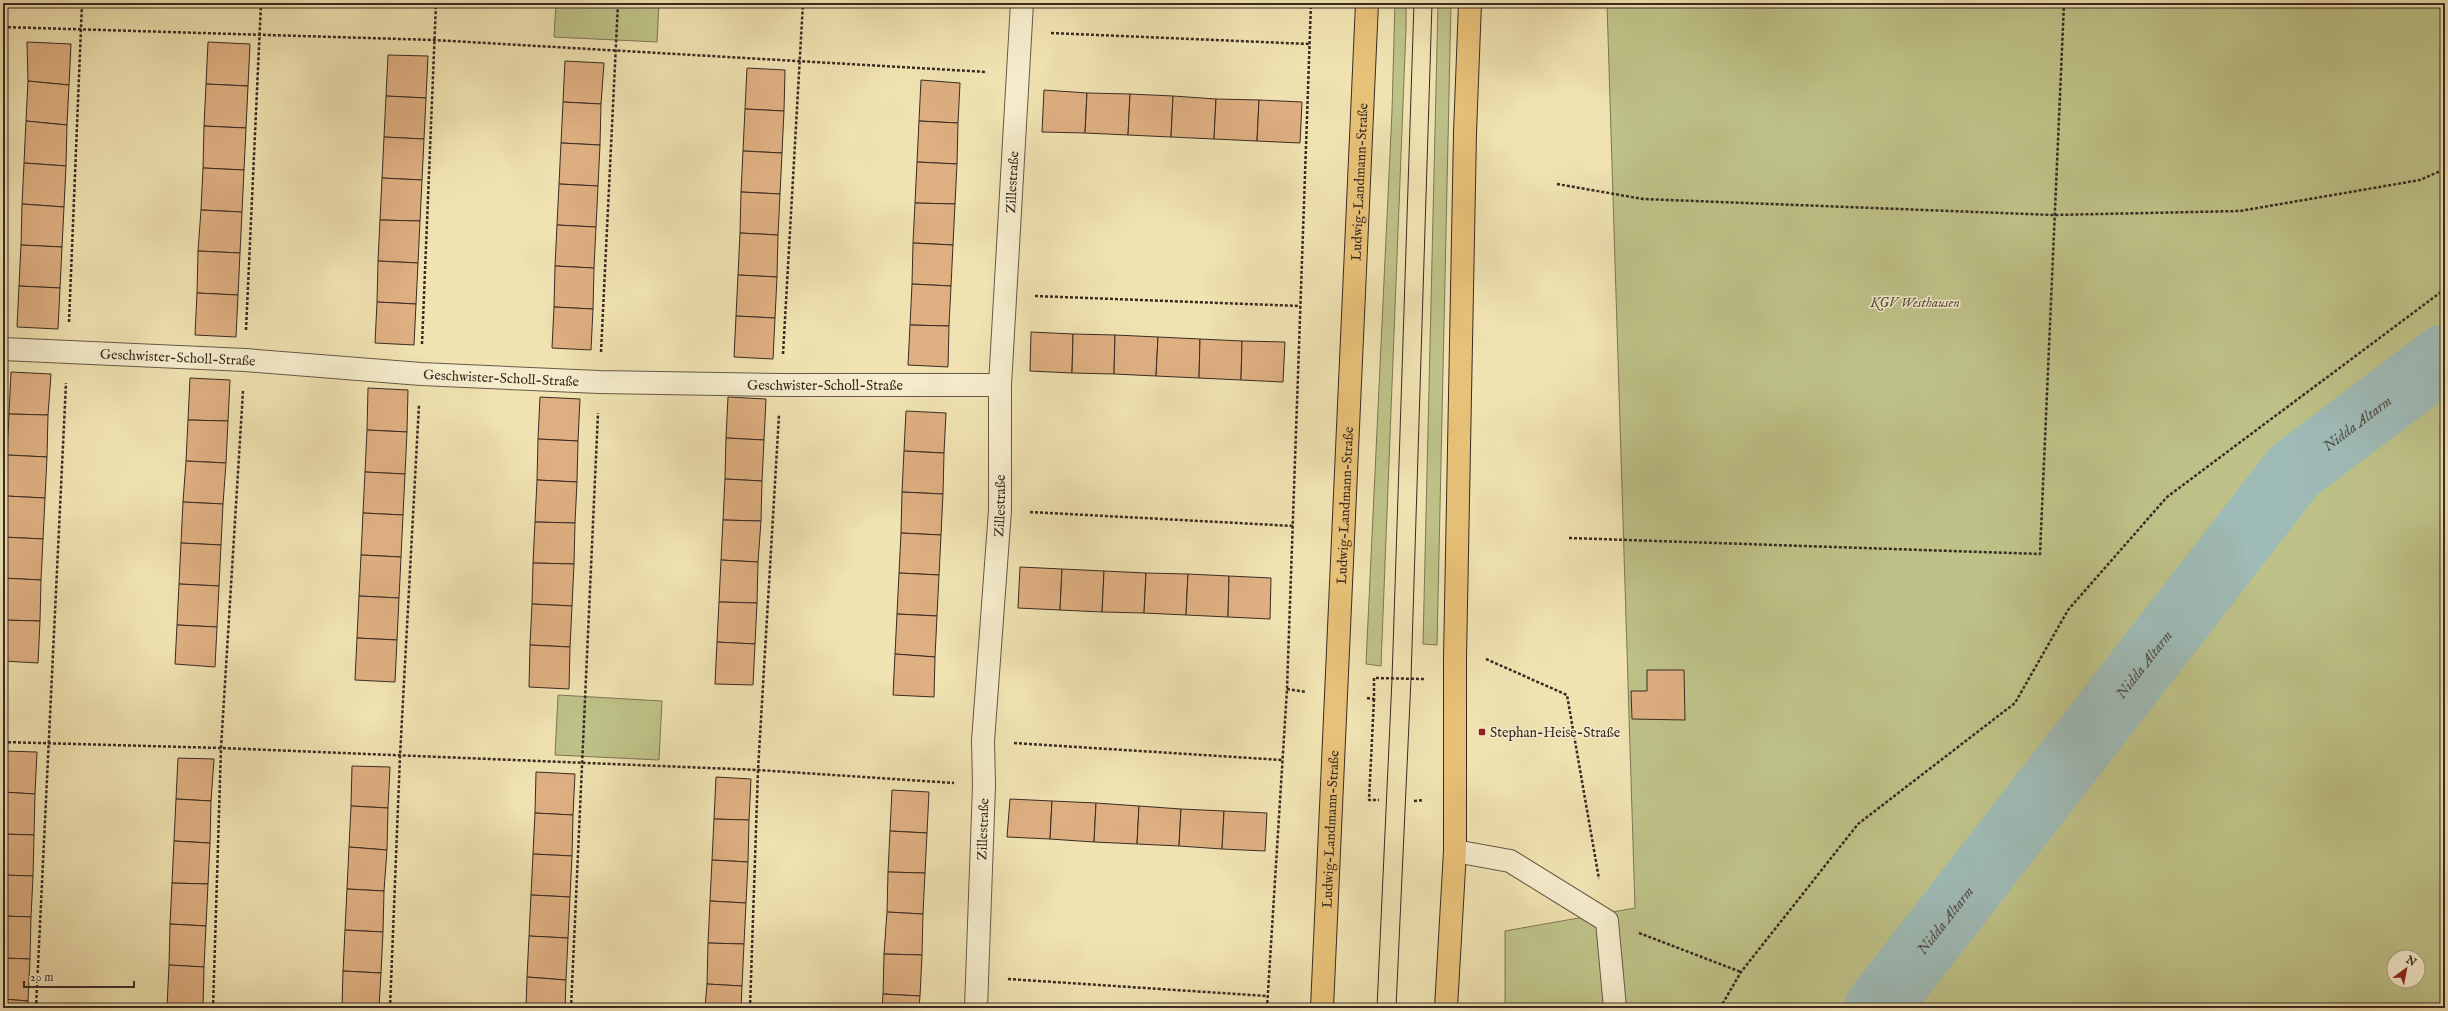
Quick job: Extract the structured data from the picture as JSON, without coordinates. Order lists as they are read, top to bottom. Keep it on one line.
{"streets":{"main road":["Ludwig-Landmann-Straße"],"street":["Zillestraße","Geschwister-Scholl-Straße"]},"crossings":[["Zillestraße","Geschwister-Scholl-Straße"]],"water":["Nidda Altarm"],"parks":["KGV Westhausen"],"places":{"transit":["Stephan-Heise-Straße"]},"scale_bar":"20 m","north":"top right"}
